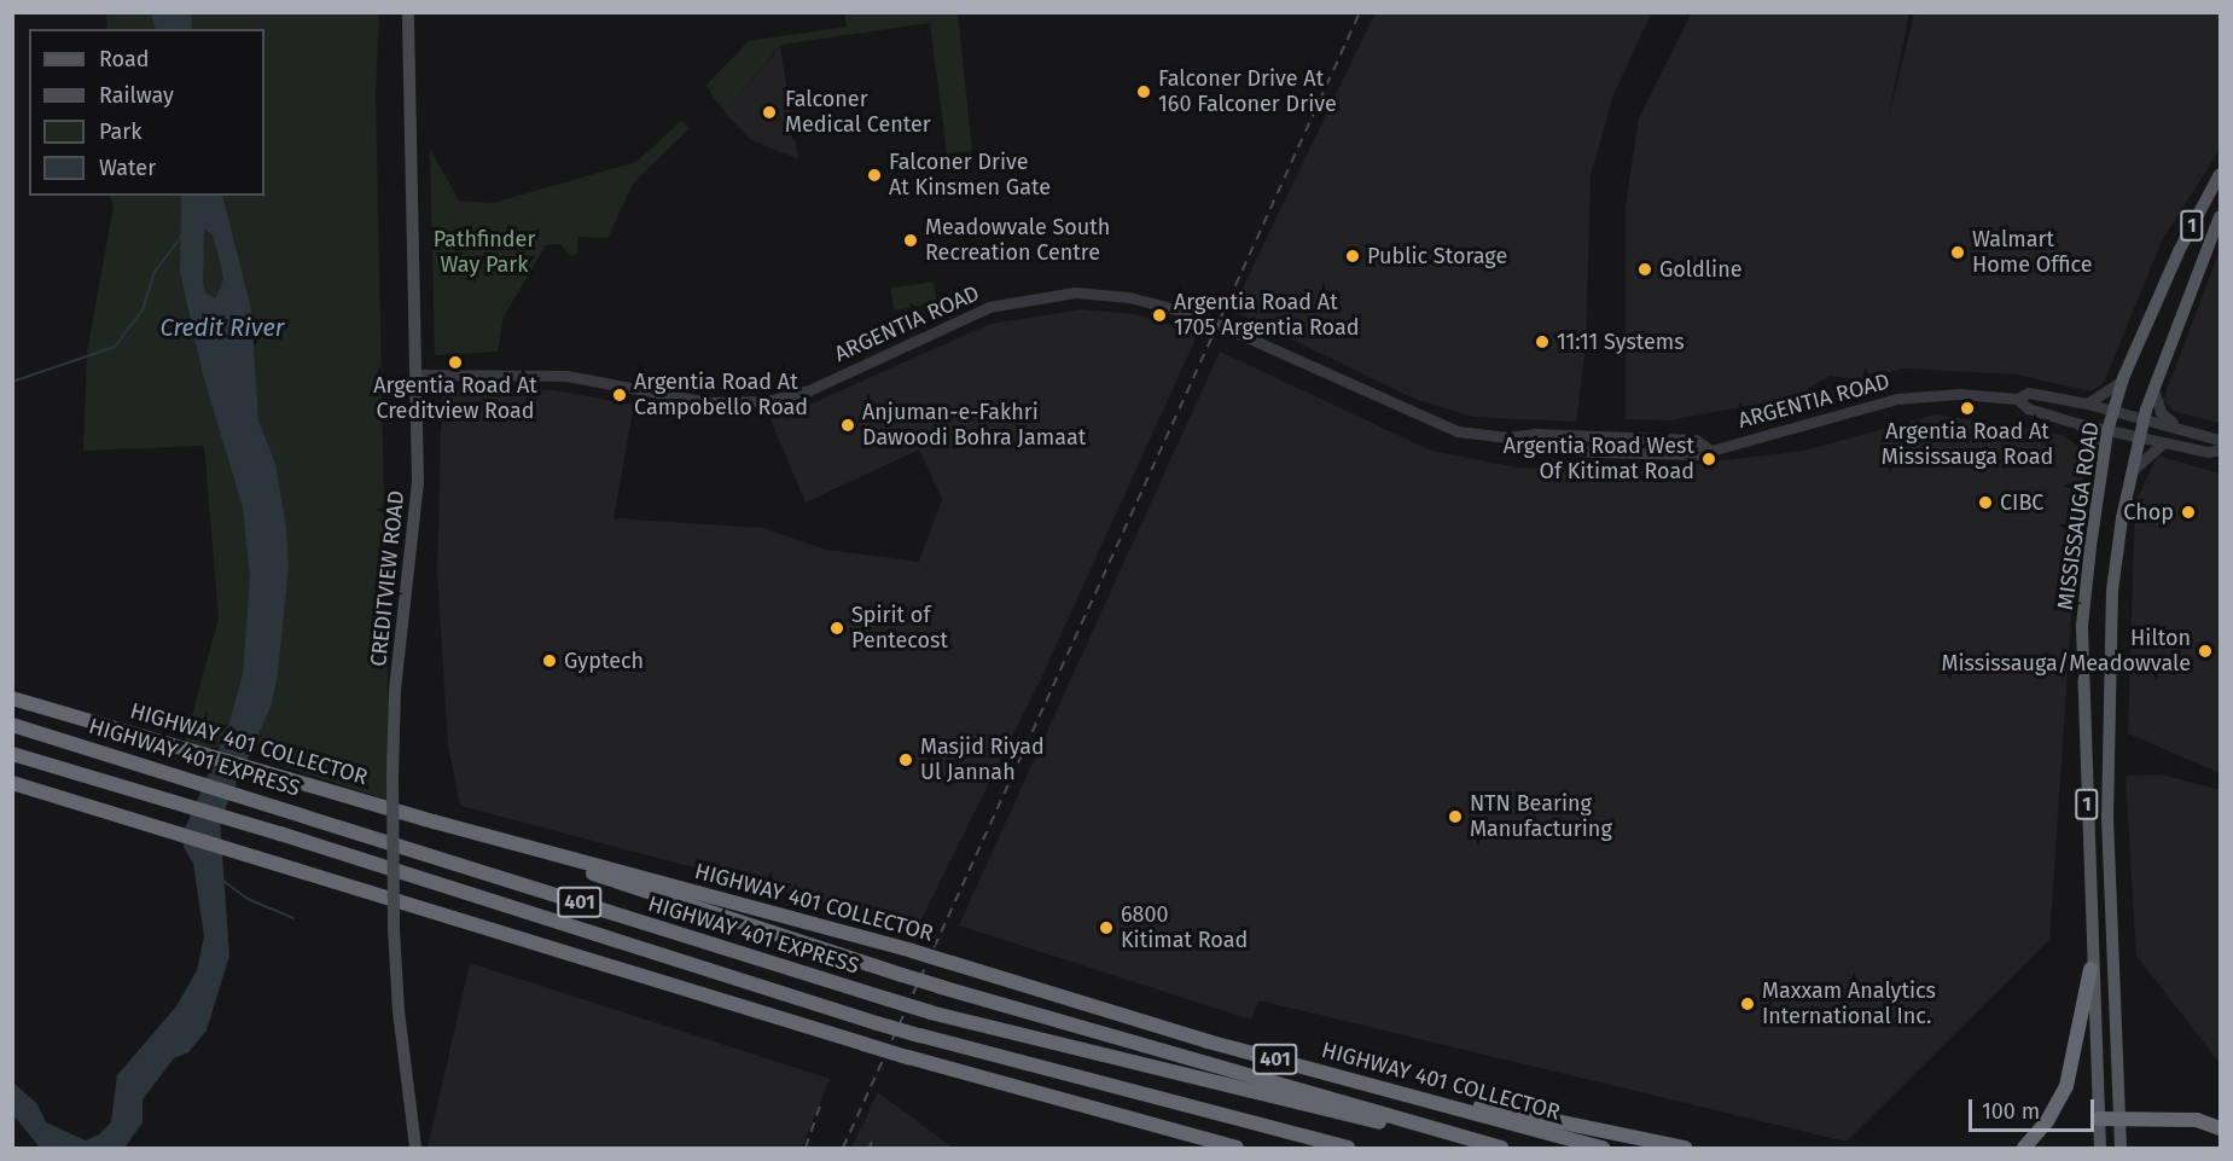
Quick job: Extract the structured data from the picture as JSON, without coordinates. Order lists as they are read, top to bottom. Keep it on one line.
{"streets":{"highway":["HIGHWAY 401 COLLECTOR","HIGHWAY 401 EXPRESS","401"],"main road":["1","MISSISSAUGA ROAD","CREDITVIEW ROAD"],"street":["ARGENTIA ROAD"]},"crossings":[["ARGENTIA ROAD","MISSISSAUGA ROAD"],["ARGENTIA ROAD","CREDITVIEW ROAD"]],"water":["Credit River"],"parks":["Pathfinder Way Park"],"places":["Falconer Drive At 160 Falconer Drive","Falconer Medical Center","Falconer Drive At Kinsmen Gate","Meadowvale South Recreation Centre","Walmart Home Office","Public Storage","Goldline","Argentia Road At 1705 Argentia Road","11:11 Systems","Argentia Road At Creditview Road","Argentia Road At Campobello Road","Argentia Road At Mississauga Road","Anjuman-e-Fakhri Dawoodi Bohra Jamaat","Argentia Road West Of Kitimat Road","CIBC","Chop","Spirit of Pentecost","Hilton Mississauga/Meadowvale","Gyptech","Masjid Riyad Ul Jannah","NTN Bearing Manufacturing","6800 Kitimat Road","Maxxam Analytics International Inc."],"legend":["Road","Railway","Park","Water"],"scale_bar":"100 m"}
